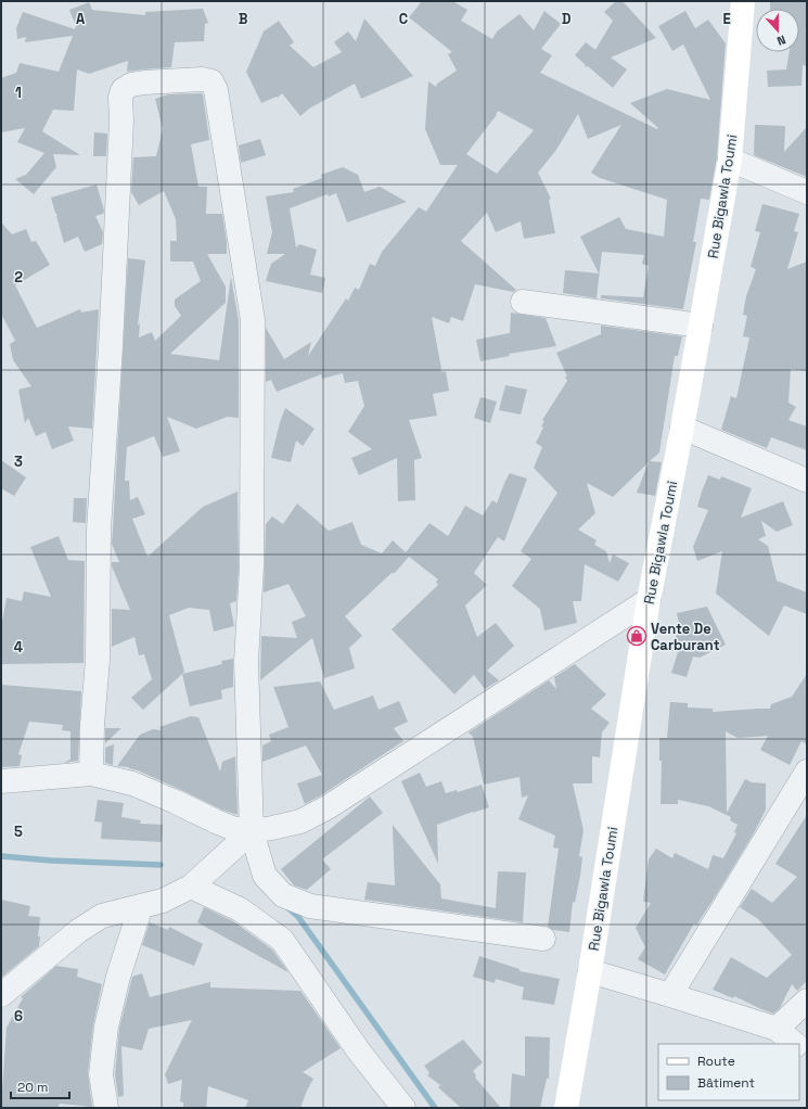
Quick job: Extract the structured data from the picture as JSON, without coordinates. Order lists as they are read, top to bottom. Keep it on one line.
{"streets":{"street":["Rue Bigawla Toumi"]},"places":{"shop":["Vente De Carburant"]},"legend":["Route","Bâtiment"],"scale_bar":"20 m","north":"bottom","grid":{"columns":["A","B","C","D","E"],"rows":["1","2","3","4","5","6"]}}
